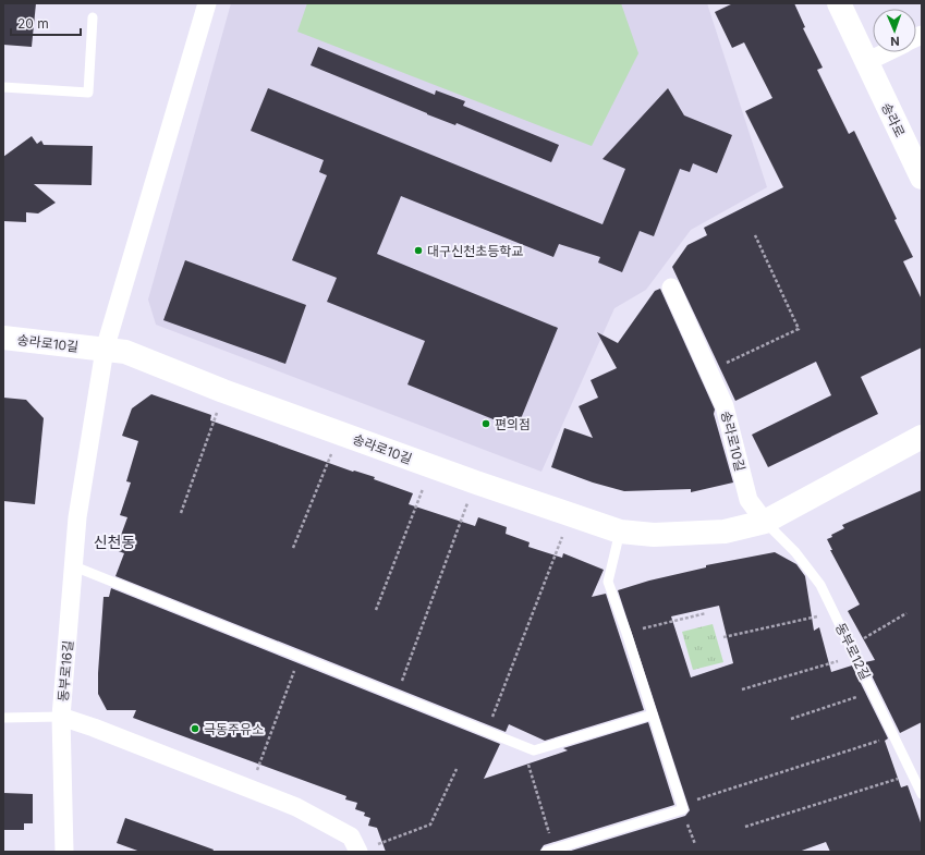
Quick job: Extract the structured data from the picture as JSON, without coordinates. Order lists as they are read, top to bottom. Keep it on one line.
{"streets":{"street":["송라로","송라로10길","동부로16길"],"lane":["동부로12길"]},"crossings":[["송라로10길","동부로12길"],["송라로10길","동부로16길"]],"districts":["신천동"],"places":["대구신천초등학교","편의점","극동주유소"],"scale_bar":"20 m","north":"bottom"}
